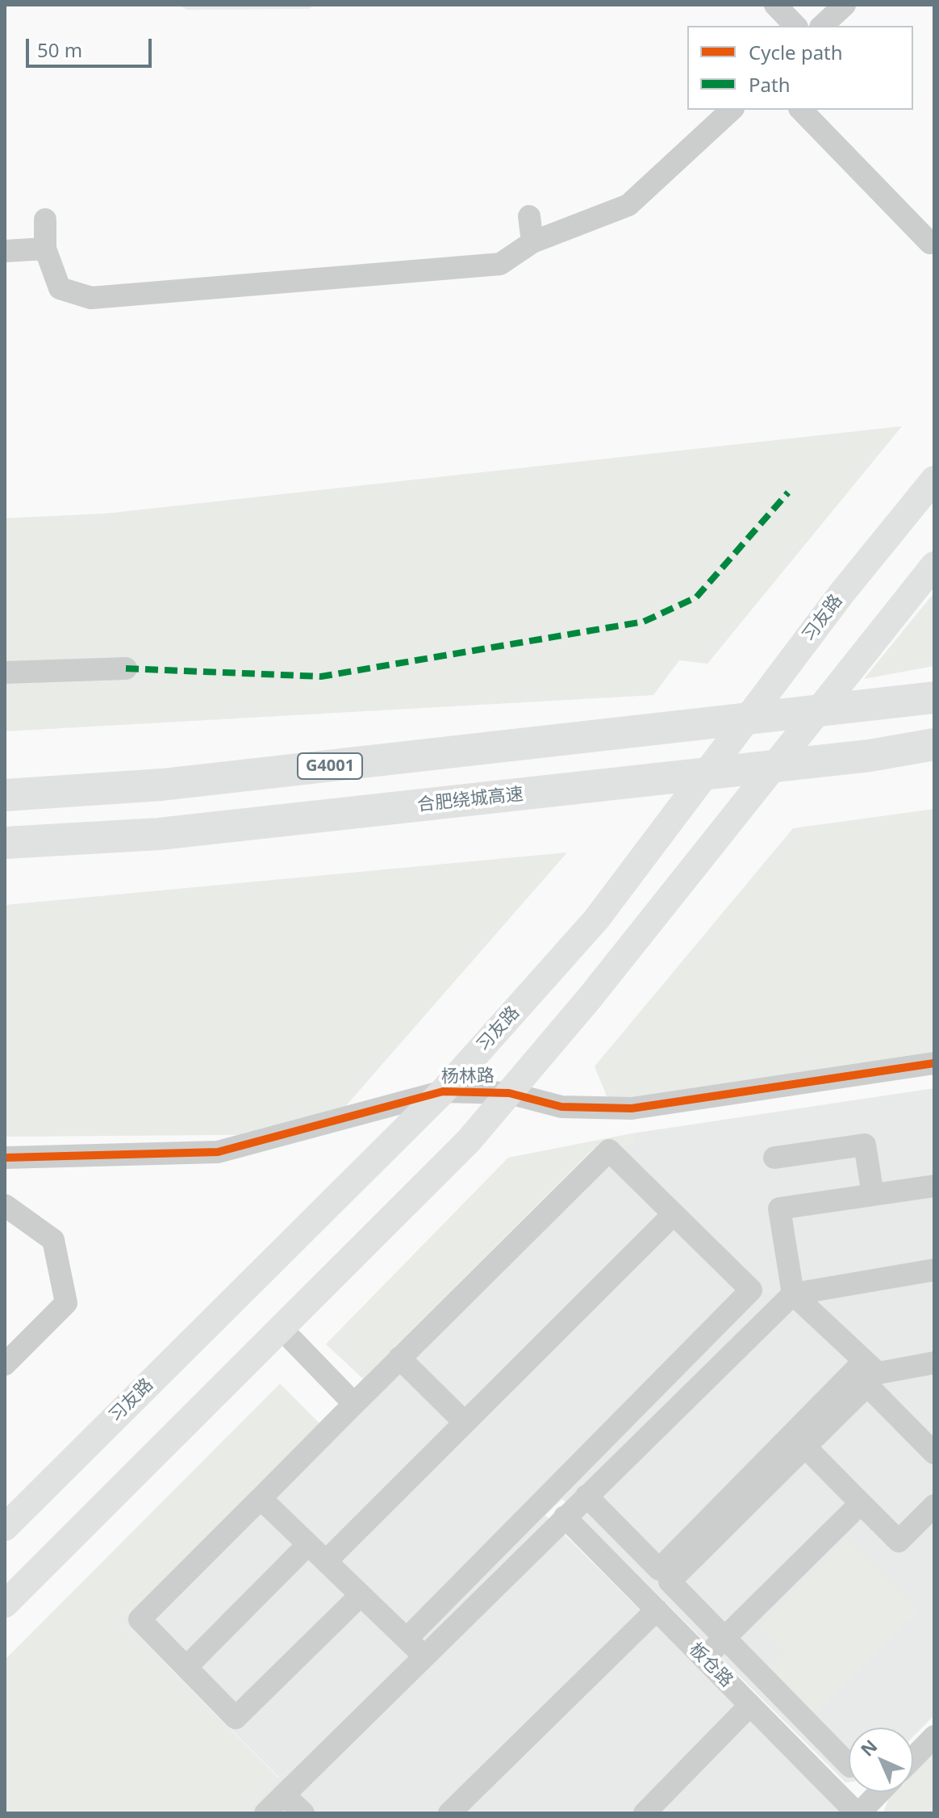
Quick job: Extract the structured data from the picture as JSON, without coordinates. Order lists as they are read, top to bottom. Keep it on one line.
{"streets":{"highway":["G4001","合肥绕城高速"],"main road":["习友路"],"street":["杨林路","板仓路"]},"crossings":[["习友路","杨林路"]],"legend":["Cycle path","Path"],"scale_bar":"50 m","north":"top left"}
